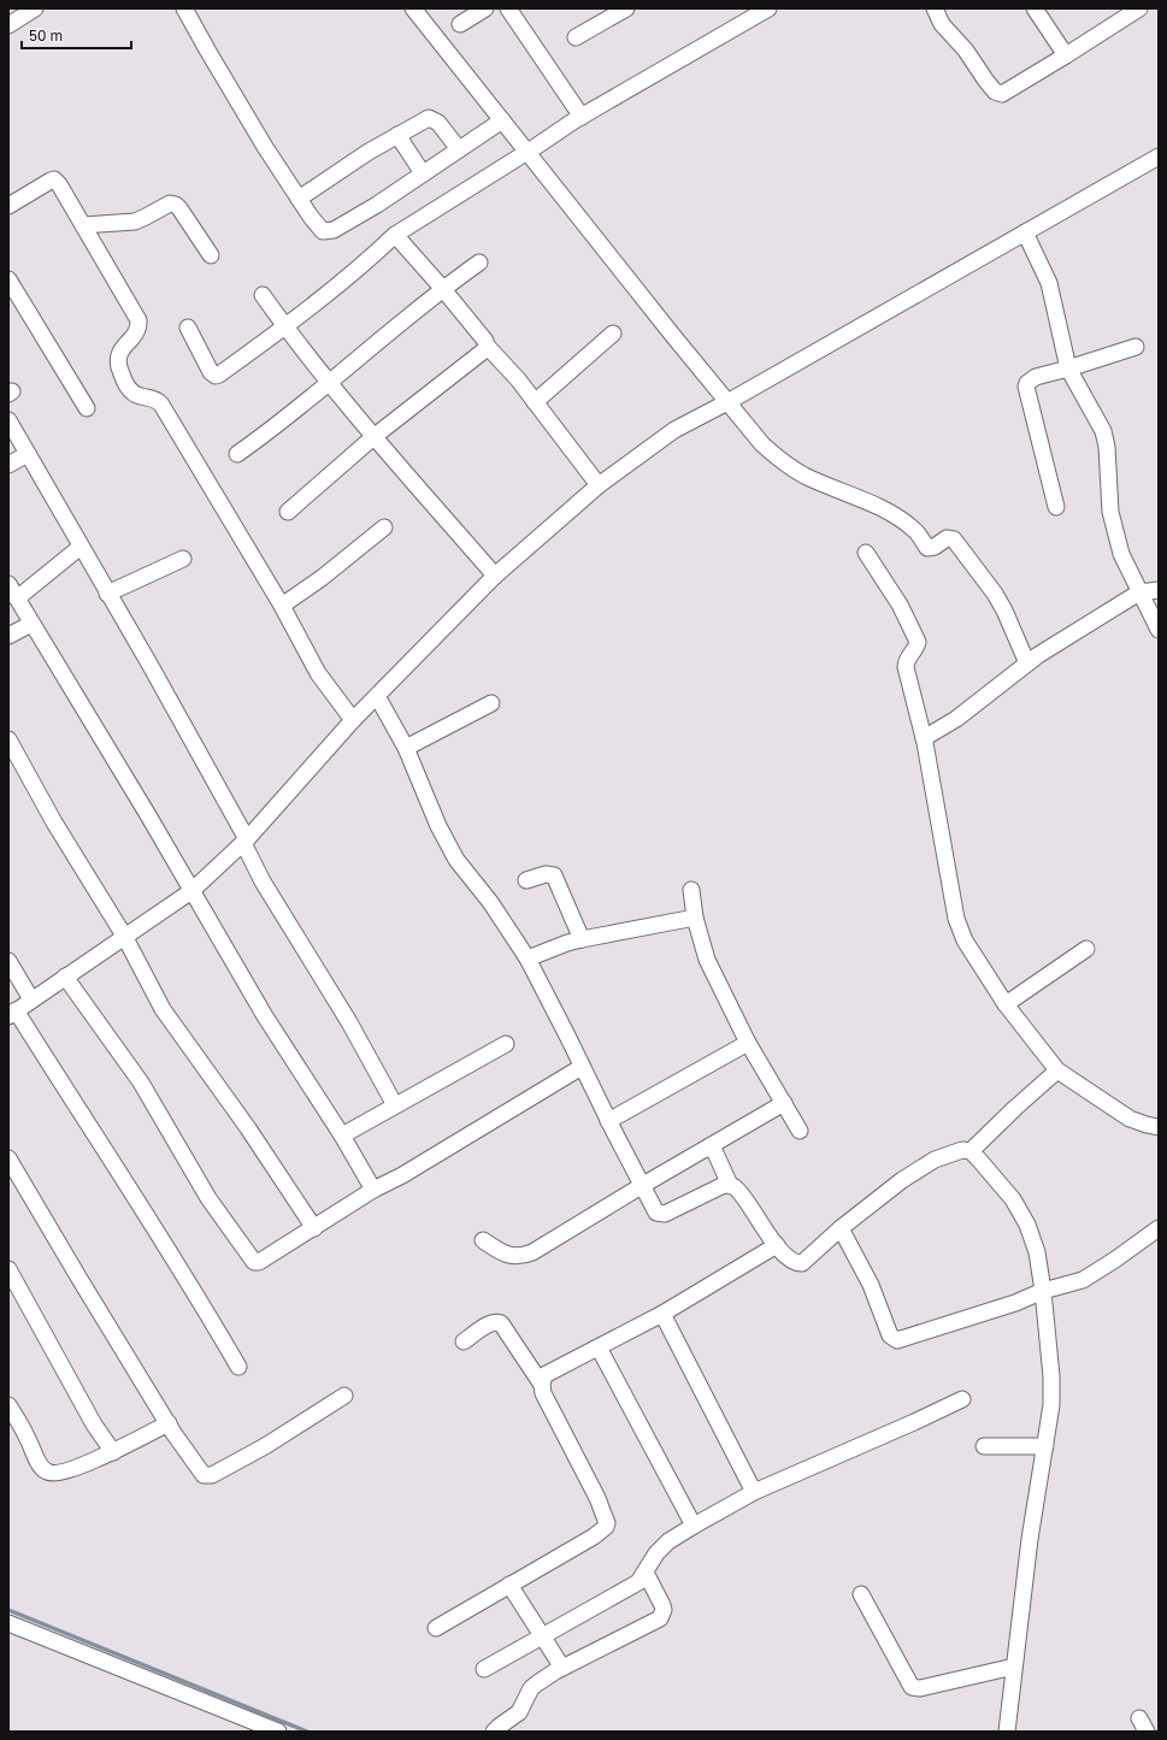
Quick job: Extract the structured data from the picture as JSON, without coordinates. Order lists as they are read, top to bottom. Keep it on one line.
{"scale_bar":"50 m"}
